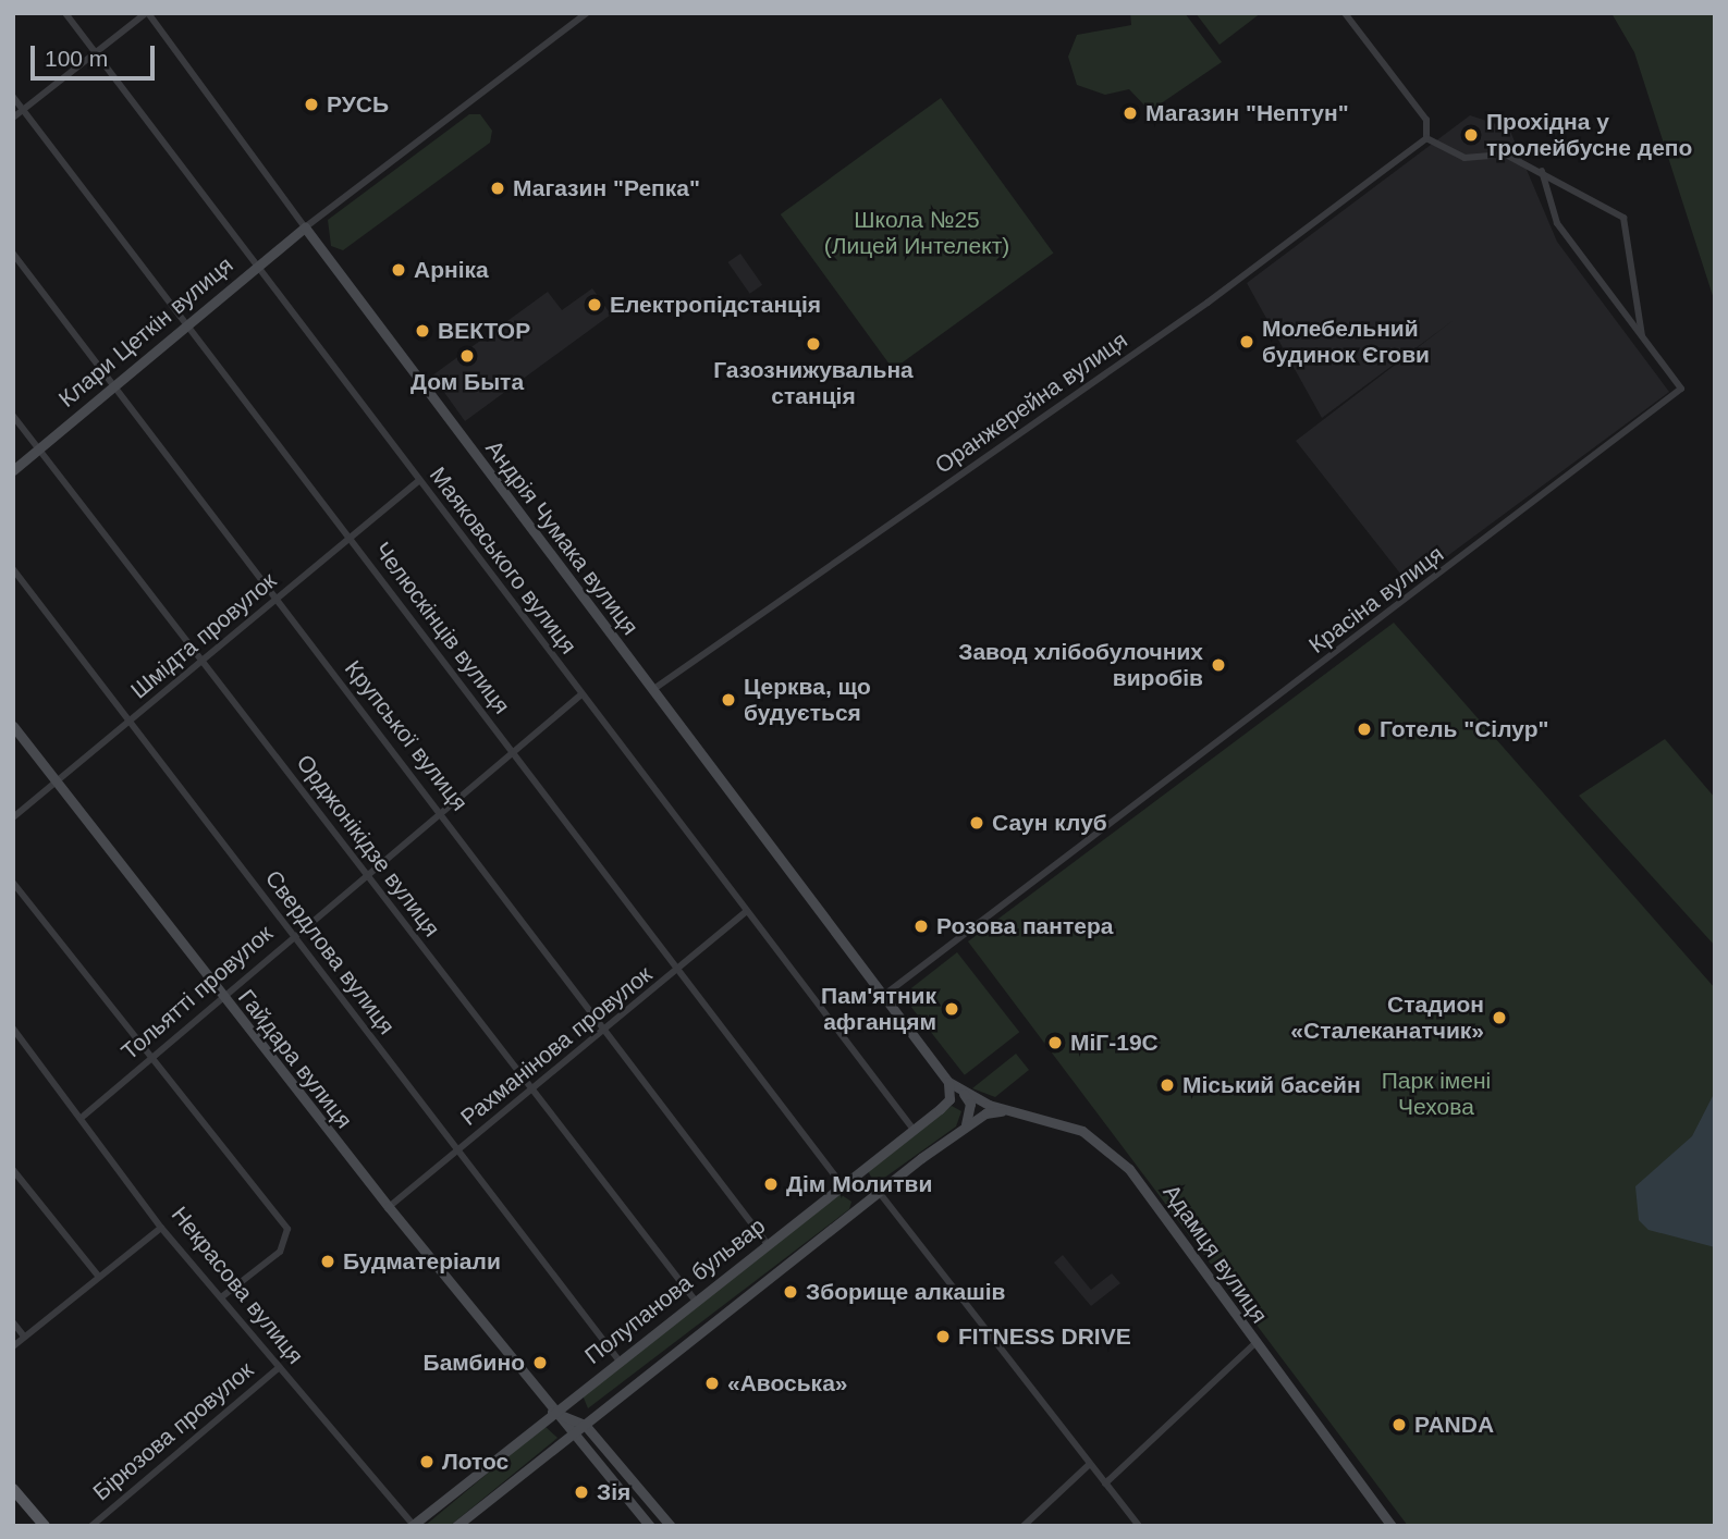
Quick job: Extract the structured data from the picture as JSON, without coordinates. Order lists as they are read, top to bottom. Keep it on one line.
{"streets":{"street":["Клари Цеткін вулиця","Оранжерейна вулиця","Андрія Чумака вулиця","Маяковського вулиця","Красіна вулиця","Челюскінців вулиця","Шмідта провулок","Крупської вулиця","Орджонікідзе вулиця","Свердлова вулиця","Тольятті провулок","Рахманінова провулок","Гайдара вулиця","Адамця вулиця","Некрасова вулиця","Полупанова бульвар","Бірюзова провулок"]},"crossings":[["Клари Цеткін вулиця","Андрія Чумака вулиця"],["Клари Цеткін вулиця","Маяковського вулиця"],["Клари Цеткін вулиця","Челюскінців вулиця"],["Клари Цеткін вулиця","Крупської вулиця"],["Клари Цеткін вулиця","Орджонікідзе вулиця"],["Оранжерейна вулиця","Андрія Чумака вулиця"],["Андрія Чумака вулиця","Красіна вулиця"],["Андрія Чумака вулиця","Адамця вулиця"],["Андрія Чумака вулиця","Полупанова бульвар"],["Маяковського вулиця","Шмідта провулок"],["Маяковського вулиця","Тольятті провулок"],["Маяковського вулиця","Рахманінова провулок"],["Маяковського вулиця","Полупанова бульвар"],["Челюскінців вулиця","Шмідта провулок"],["Челюскінців вулиця","Тольятті провулок"],["Челюскінців вулиця","Рахманінова провулок"],["Челюскінців вулиця","Полупанова бульвар"],["Шмідта провулок","Крупської вулиця"],["Шмідта провулок","Орджонікідзе вулиця"],["Шмідта провулок","Свердлова вулиця"],["Шмідта провулок","Гайдара вулиця"],["Крупської вулиця","Тольятті провулок"],["Крупської вулиця","Рахманінова провулок"],["Крупської вулиця","Полупанова бульвар"],["Орджонікідзе вулиця","Тольятті провулок"],["Орджонікідзе вулиця","Рахманінова провулок"],["Орджонікідзе вулиця","Полупанова бульвар"],["Свердлова вулиця","Тольятті провулок"],["Свердлова вулиця","Рахманінова провулок"],["Свердлова вулиця","Полупанова бульвар"],["Тольятті провулок","Гайдара вулиця"],["Тольятті провулок","Некрасова вулиця"],["Рахманінова провулок","Гайдара вулиця"],["Гайдара вулиця","Полупанова бульвар"],["Адамця вулиця","Полупанова бульвар"],["Некрасова вулиця","Полупанова бульвар"],["Некрасова вулиця","Бірюзова провулок"]],"parks":["Школа №25 (Лицей Интелект)","Парк імені Чехова"],"places":["РУСЬ","Магазин \"Нептун\"","Прохідна у тролейбусне депо","Магазин \"Репка\"","Арніка","Електропідстанція","ВЕКТОР","Молебельний будинок Єгови","Газознижувальна станція","Дом Быта","Завод хлібобулочних виробів","Церква, що будується","Готель \"Сілур\"","Саун клуб","Розова пантера","Пам'ятник афганцям","Стадион «Сталеканатчик»","МіГ-19С","Міський басейн","Дім Молитви","Будматеріали","Зборище алкашів","FITNESS DRIVE","Бамбино","«Авоська»","PANDA","Лотос","Зія"],"scale_bar":"100 m"}
